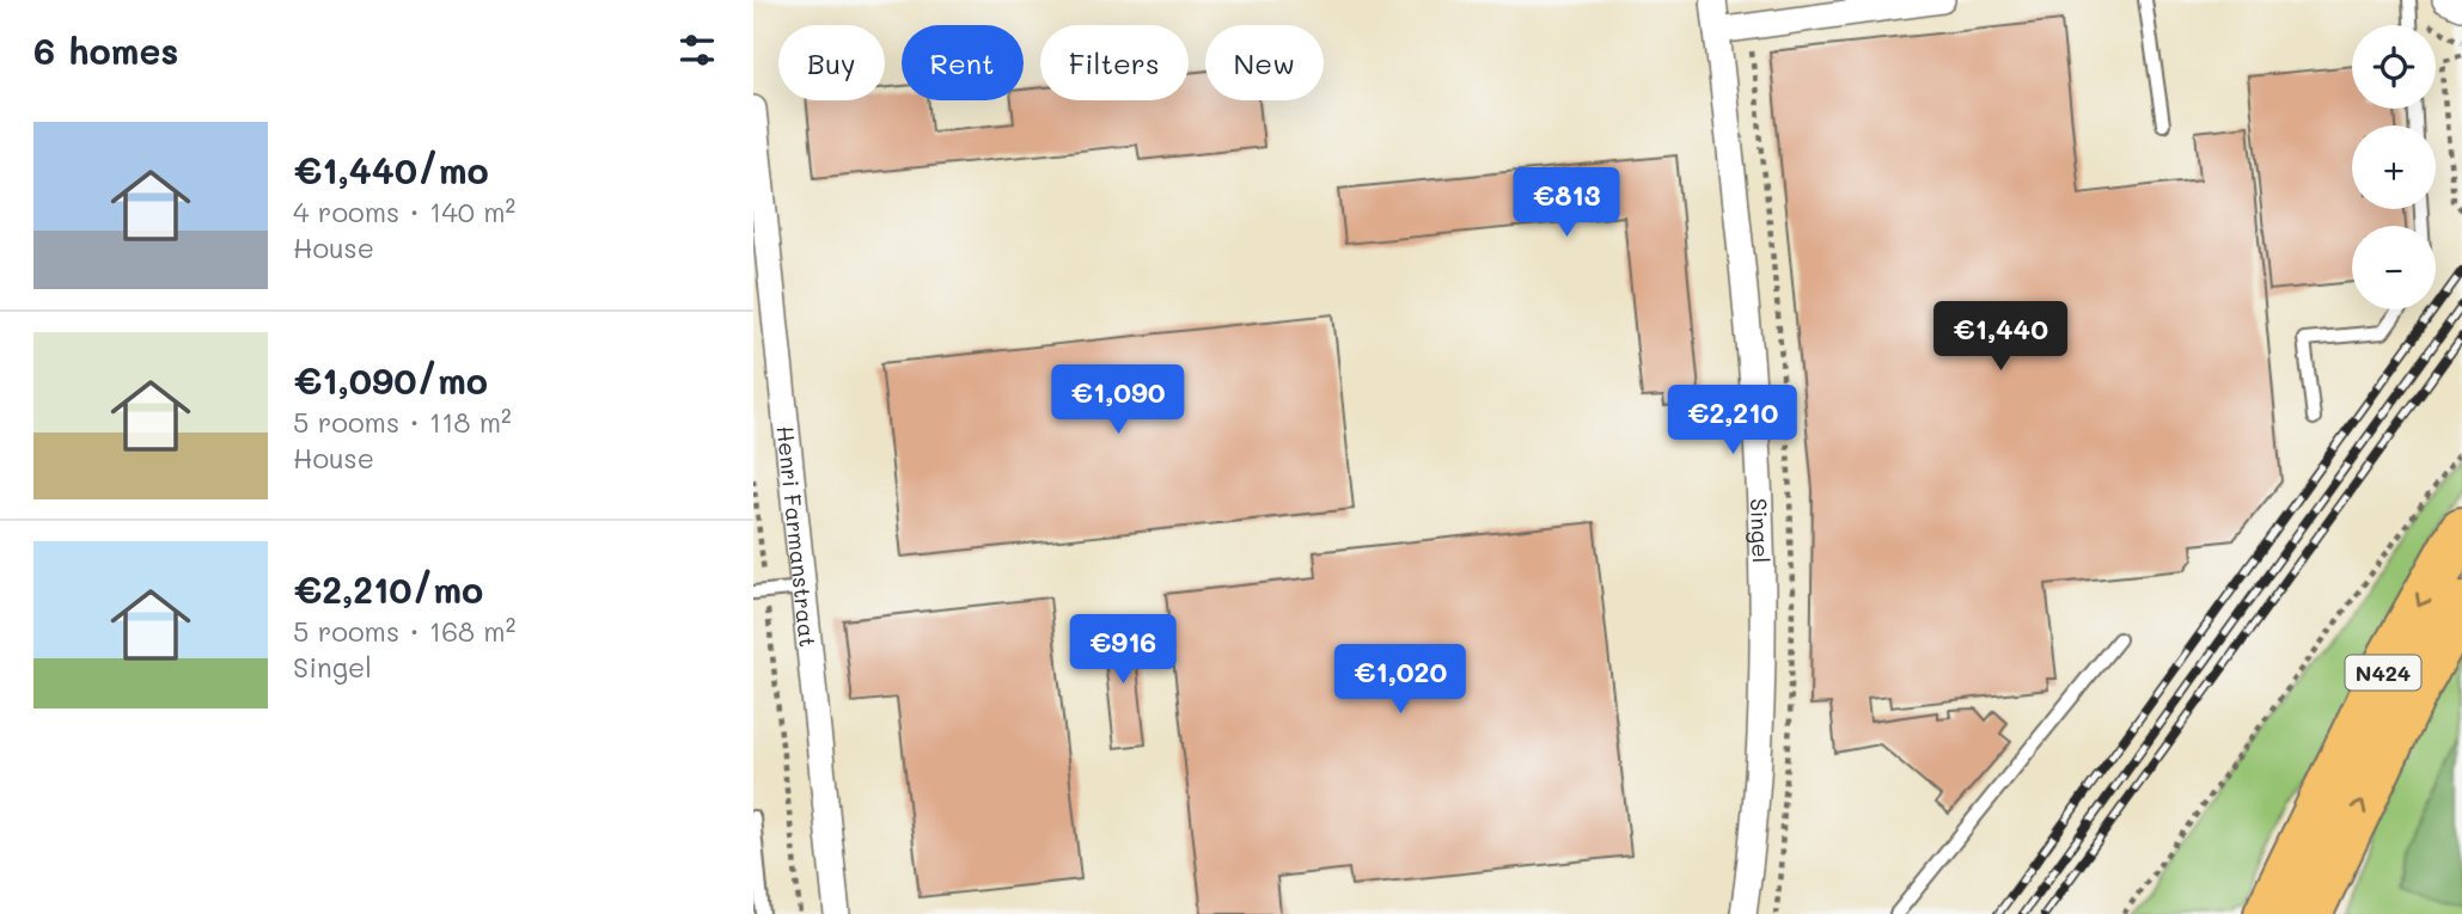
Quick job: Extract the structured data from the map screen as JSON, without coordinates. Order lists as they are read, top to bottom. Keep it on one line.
{"streets":{"highway":["N424"],"street":["Singel","Henri Farmanstraat"]},"page":{"heading":"6 homes","map_buttons":["+","−"],"chip":["Buy","Rent","Filters","New"],"list":[{"name":"€1,440/mo","note":"4 rooms · 140 m² · House"},{"name":"€1,090/mo","note":"5 rooms · 118 m² · House"},{"name":"€2,210/mo","note":"5 rooms · 168 m² · Singel"}],"price":["€813","€1,440","€1,090","€2,210","€916","€1,020"]}}
